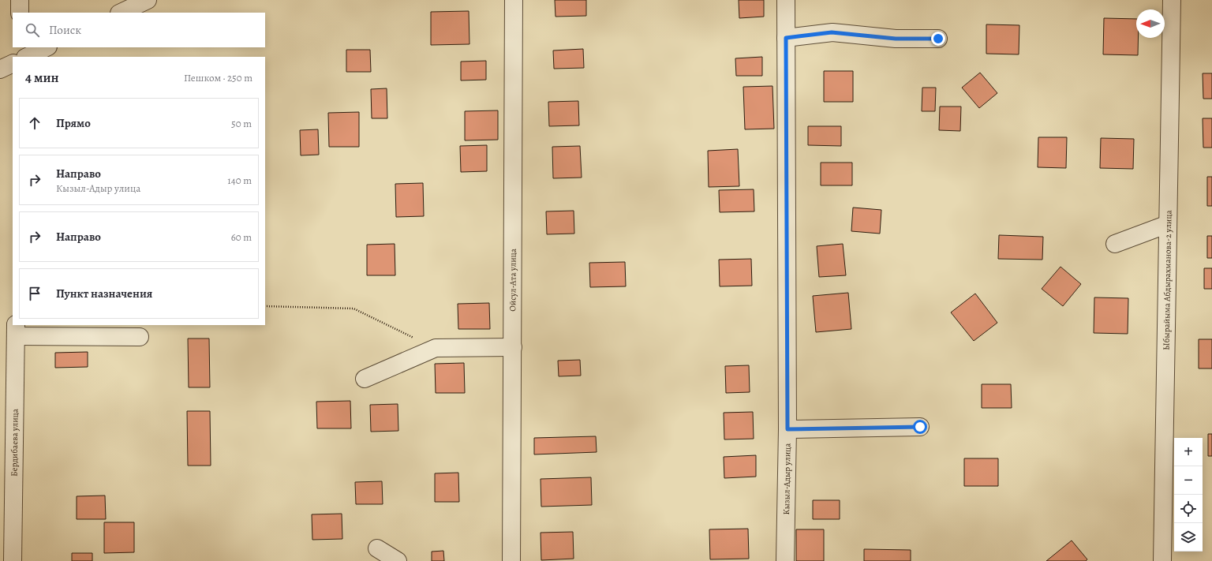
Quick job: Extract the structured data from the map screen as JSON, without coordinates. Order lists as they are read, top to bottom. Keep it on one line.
{"streets":{"street":["Ыбырайыма Абдырахманова-2 улица","Ойсул-Ата улица","Бердибаева улица","Кызыл-Адыр улица"]},"north":"left","page":{"search":"Поиск","heading":["4 мин","Пешком · 250 m"],"list":[["Прямо","50 m"],["Направо","Кызыл-Адыр улица","140 m"],["Направо","60 m"],"Пункт назначения"],"map_buttons":["+","−"]}}
